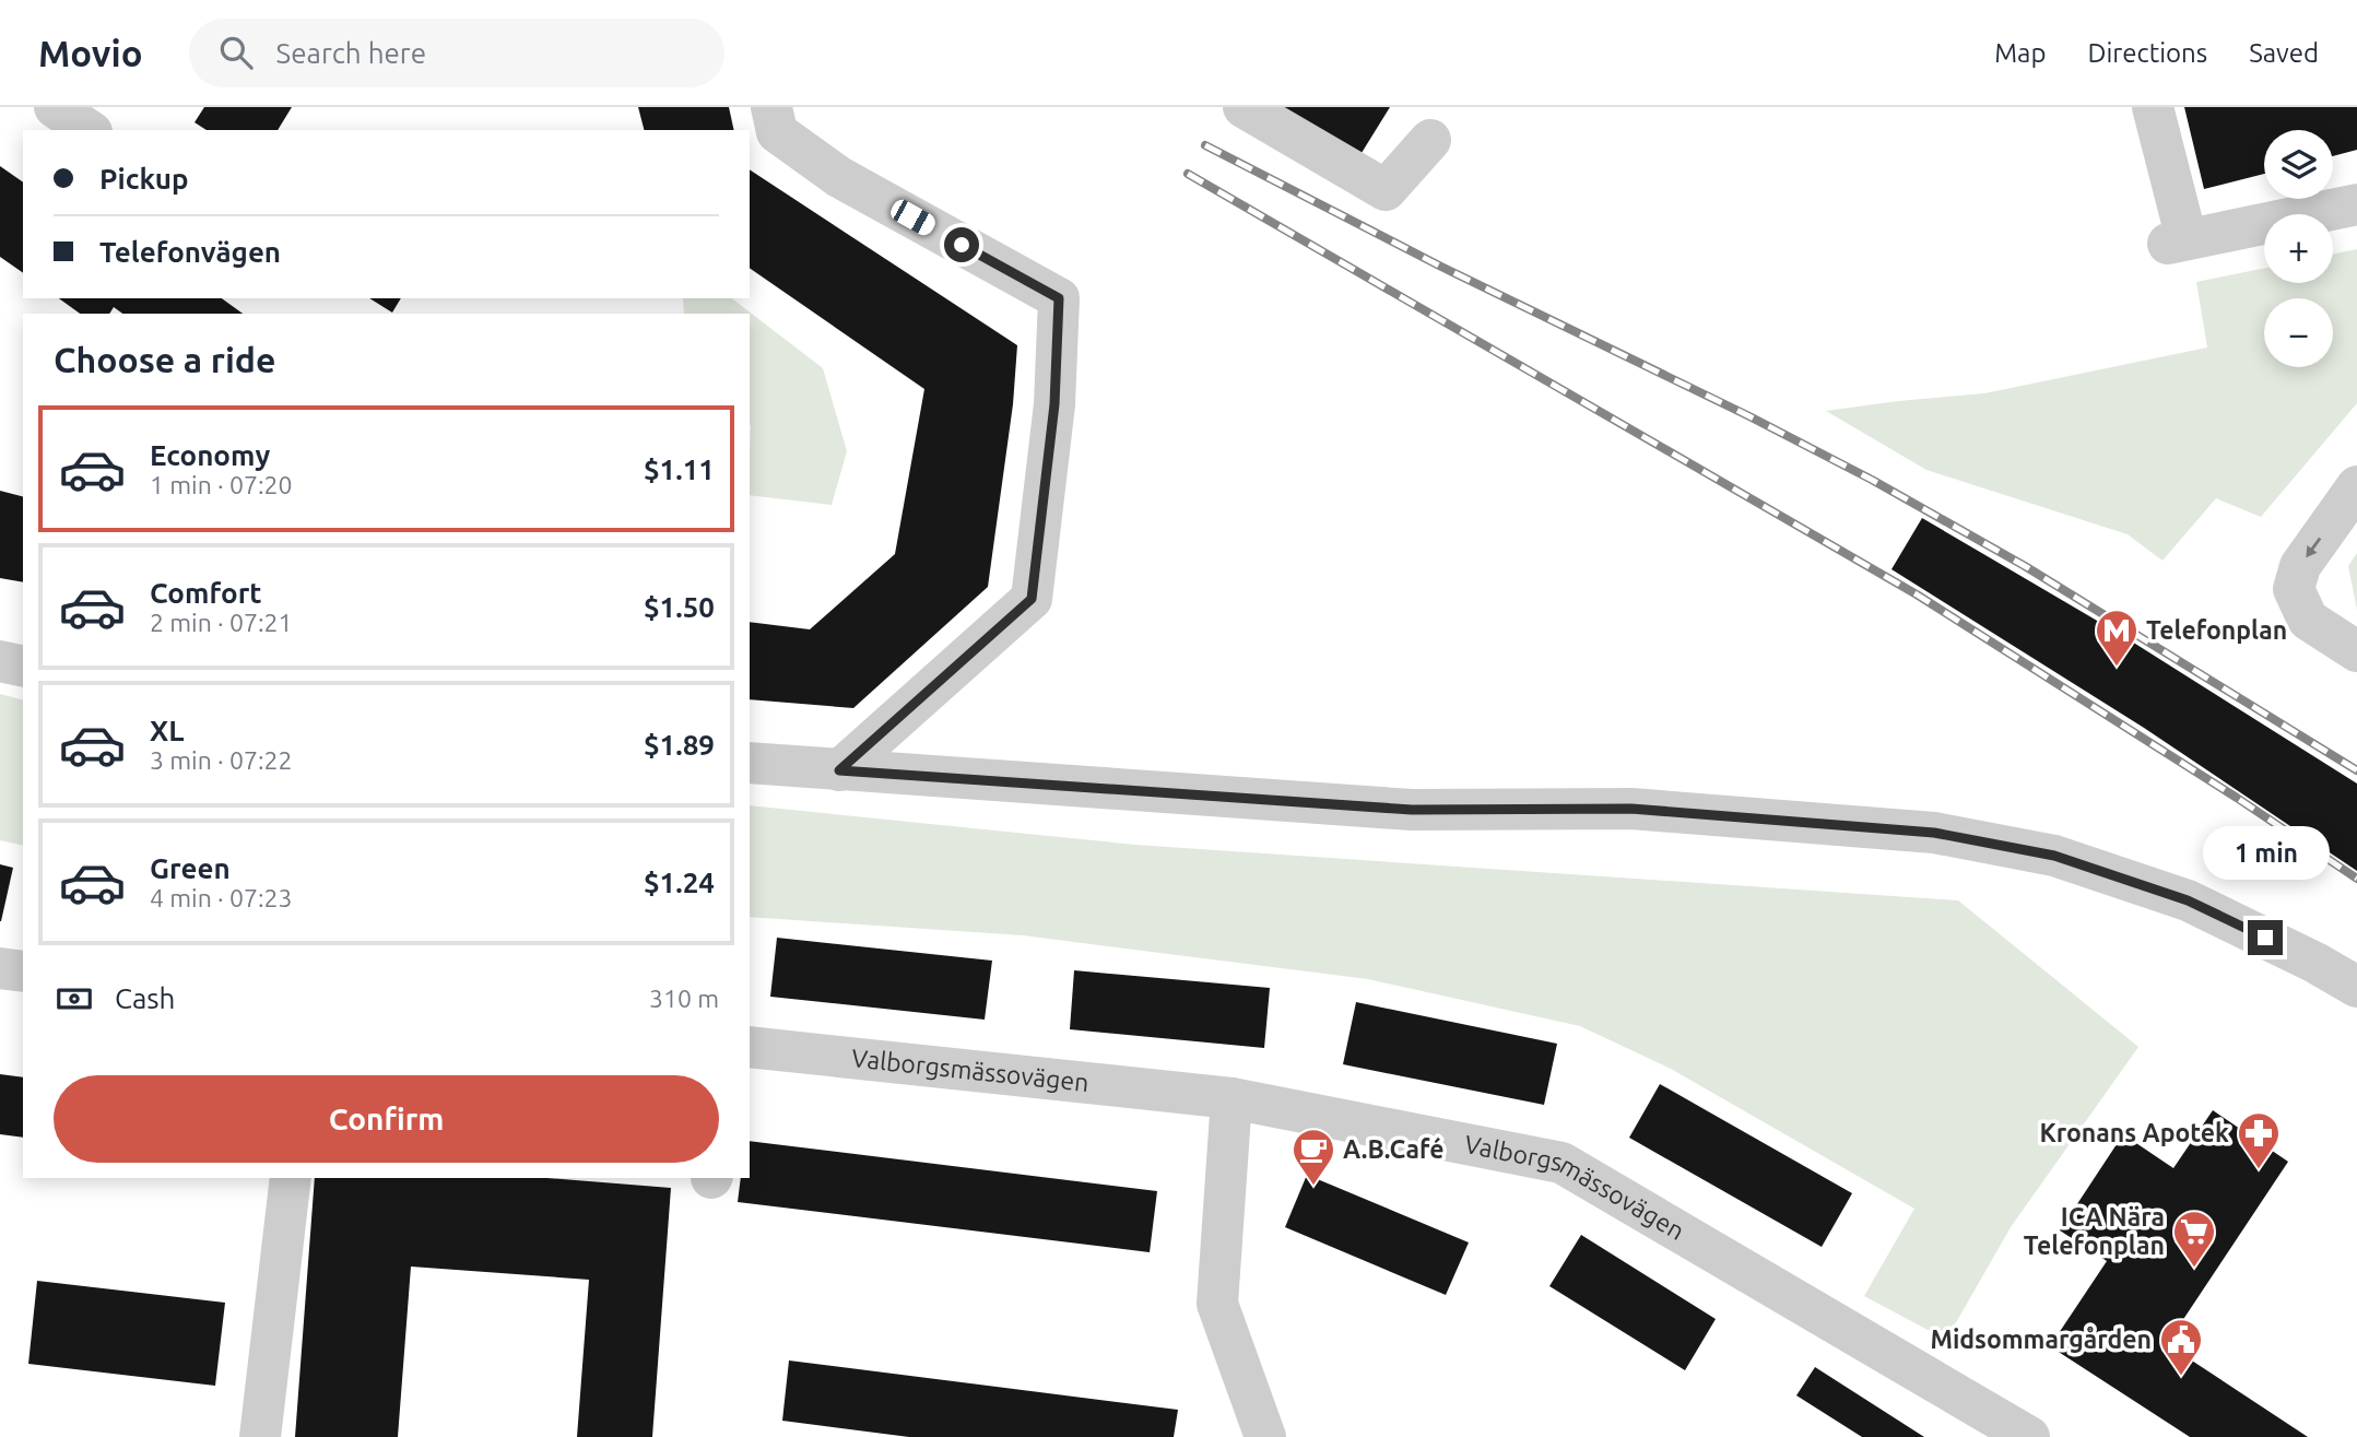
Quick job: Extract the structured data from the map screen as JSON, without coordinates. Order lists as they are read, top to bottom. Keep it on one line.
{"streets":{"street":["Valborgsmässovägen"]},"places":{"metro station":["Telefonplan"],"pharmacy":["Kronans Apotek"],"cafe":["A.B.Café"],"supermarket":["ICA Nära Telefonplan"],"public building":["Midsommargården"]},"page":{"header":"Movio","search":"Search here","nav":["Map","Directions","Saved"],"map_buttons":["+","−"],"banner":["Pickup","Telefonvägen"],"heading":"Choose a ride","list":[{"name":"Economy","note":"1 min · 07:20","value":"$1.11"},{"name":"Comfort","note":"2 min · 07:21","value":"$1.50"},{"name":"XL","note":"3 min · 07:22","value":"$1.89"},{"name":"Green","note":"4 min · 07:23","value":"$1.24"}],"bubble":"1 min","pay":["Cash","310 m"],"buttons":"Confirm"}}
